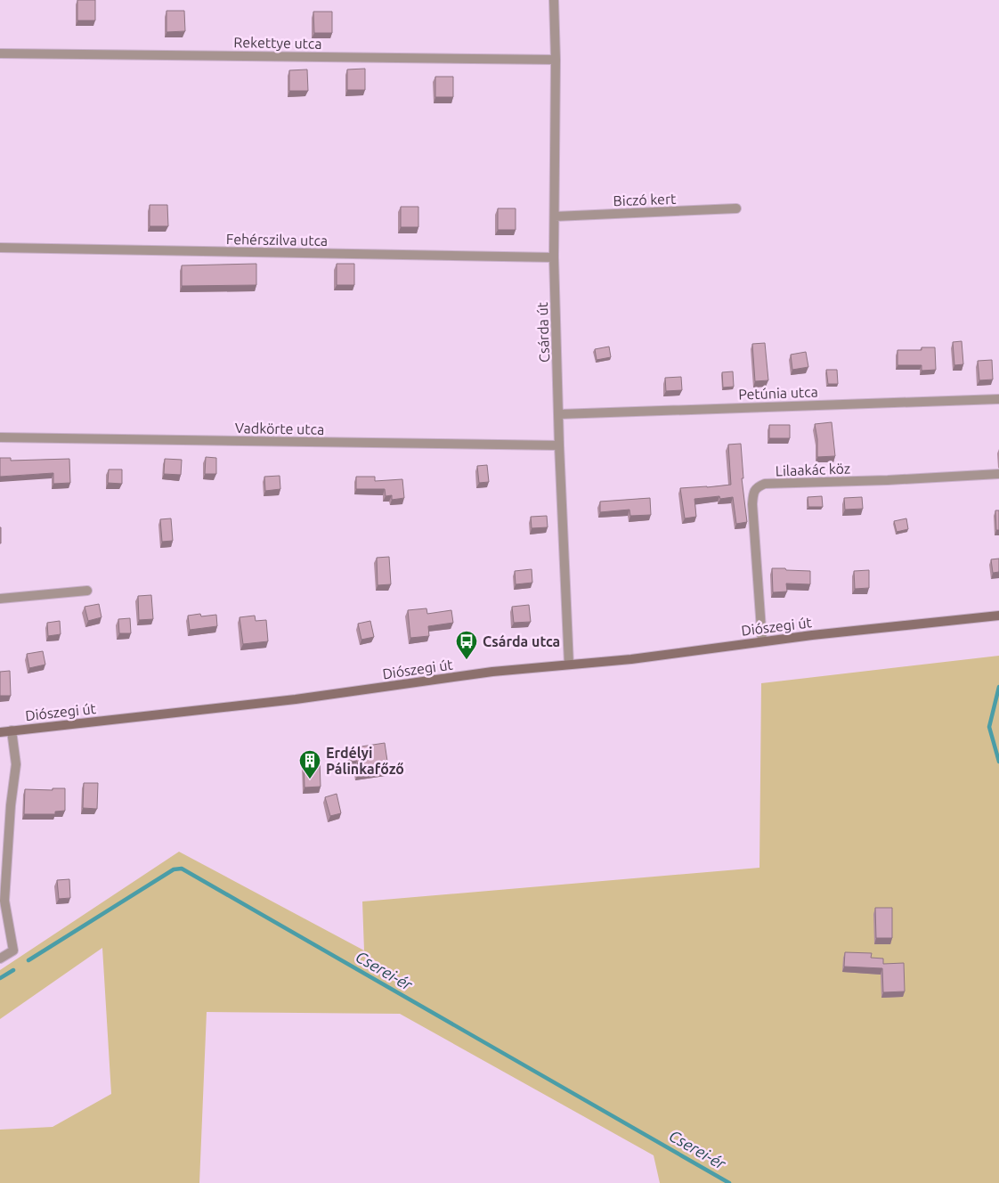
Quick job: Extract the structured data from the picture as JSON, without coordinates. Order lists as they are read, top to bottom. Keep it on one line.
{"streets":{"main road":["Diószegi út"],"street":["Rekettye utca","Biczó kert","Fehérszilva utca","Csárda út","Petúnia utca","Vadkörte utca","Lilaakác köz"]},"crossings":[["Rekettye utca","Csárda út"],["Biczó kert","Csárda út"],["Fehérszilva utca","Csárda út"],["Csárda út","Petúnia utca"],["Csárda út","Vadkörte utca"],["Csárda út","Diószegi út"],["Lilaakác köz","Diószegi út"]],"water":["Cserei-ér"],"places":{"bus stop":["Csárda utca"],"building":["Erdélyi Pálinkafőző"]}}
